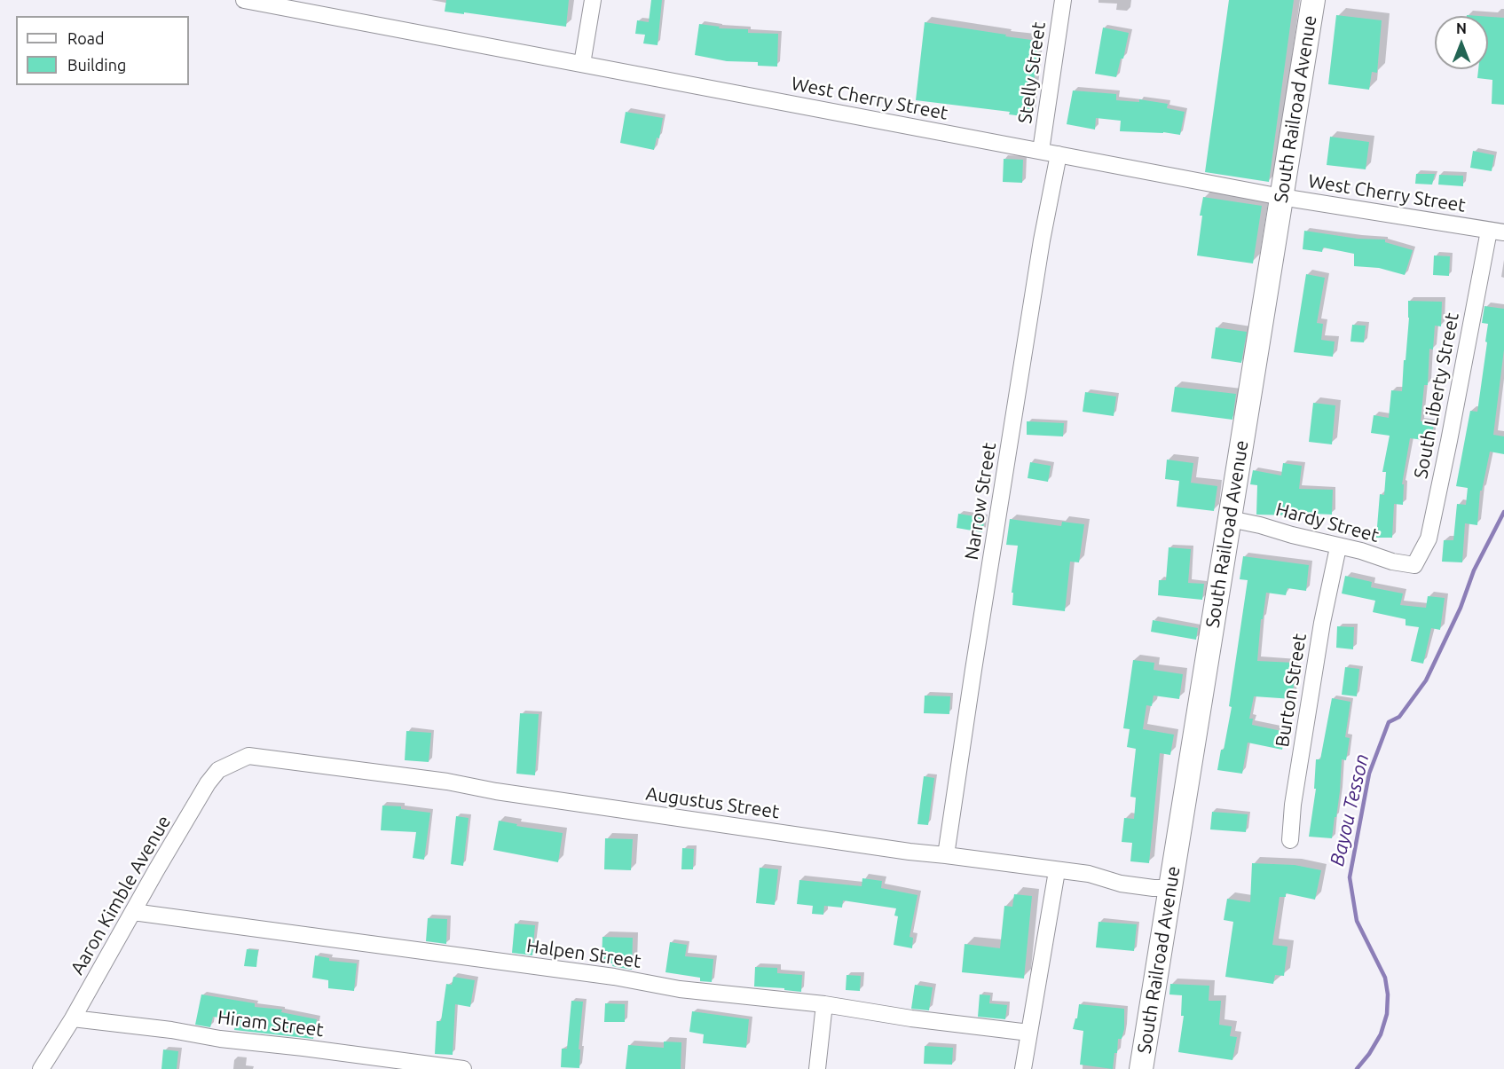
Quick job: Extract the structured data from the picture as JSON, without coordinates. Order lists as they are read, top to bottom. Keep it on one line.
{"streets":{"street":["Stelly Street","West Cherry Street","South Railroad Avenue","South Liberty Street","Narrow Street","Hardy Street","Burton Street","Augustus Street","Aaron Kimble Avenue","Halpen Street","Hiram Street"]},"crossings":[["Stelly Street","West Cherry Street"],["West Cherry Street","South Railroad Avenue"],["West Cherry Street","South Liberty Street"],["West Cherry Street","Narrow Street"],["South Railroad Avenue","Hardy Street"],["South Railroad Avenue","Augustus Street"],["South Liberty Street","Hardy Street"],["Narrow Street","Augustus Street"],["Hardy Street","Burton Street"],["Augustus Street","Aaron Kimble Avenue"],["Aaron Kimble Avenue","Halpen Street"],["Aaron Kimble Avenue","Hiram Street"]],"water":["Bayou Tesson"],"legend":["Road","Building"],"north":"top"}
